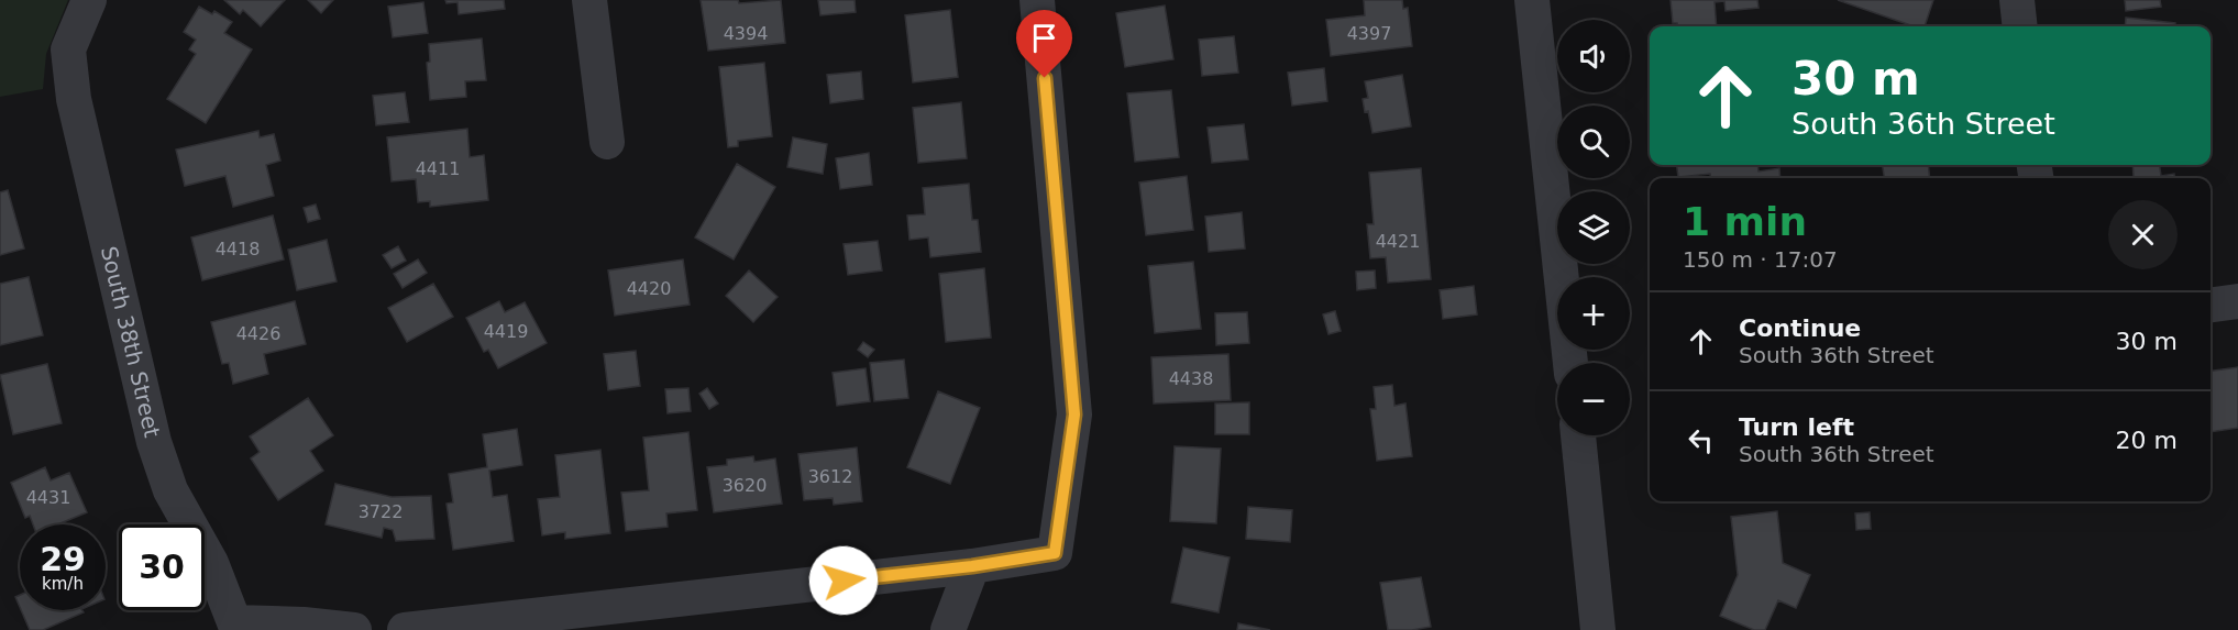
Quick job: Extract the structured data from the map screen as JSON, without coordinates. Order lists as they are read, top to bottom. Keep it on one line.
{"streets":{"street":["South 38th Street"]},"house_numbers":["4394","4397","4411","4421","4418","4420","4419","4426","4438","3612","3620","4431","3722"],"page":{"map_buttons":["+","−"],"turn":["30 m","South 36th Street"],"heading":["1 min","150 m · 17:07"],"list":[{"name":"Continue","note":"South 36th Street","value":"30 m"},{"name":"Turn left","note":"South 36th Street","value":"20 m"}],"speed":"29 km/h","limit":"30"}}
